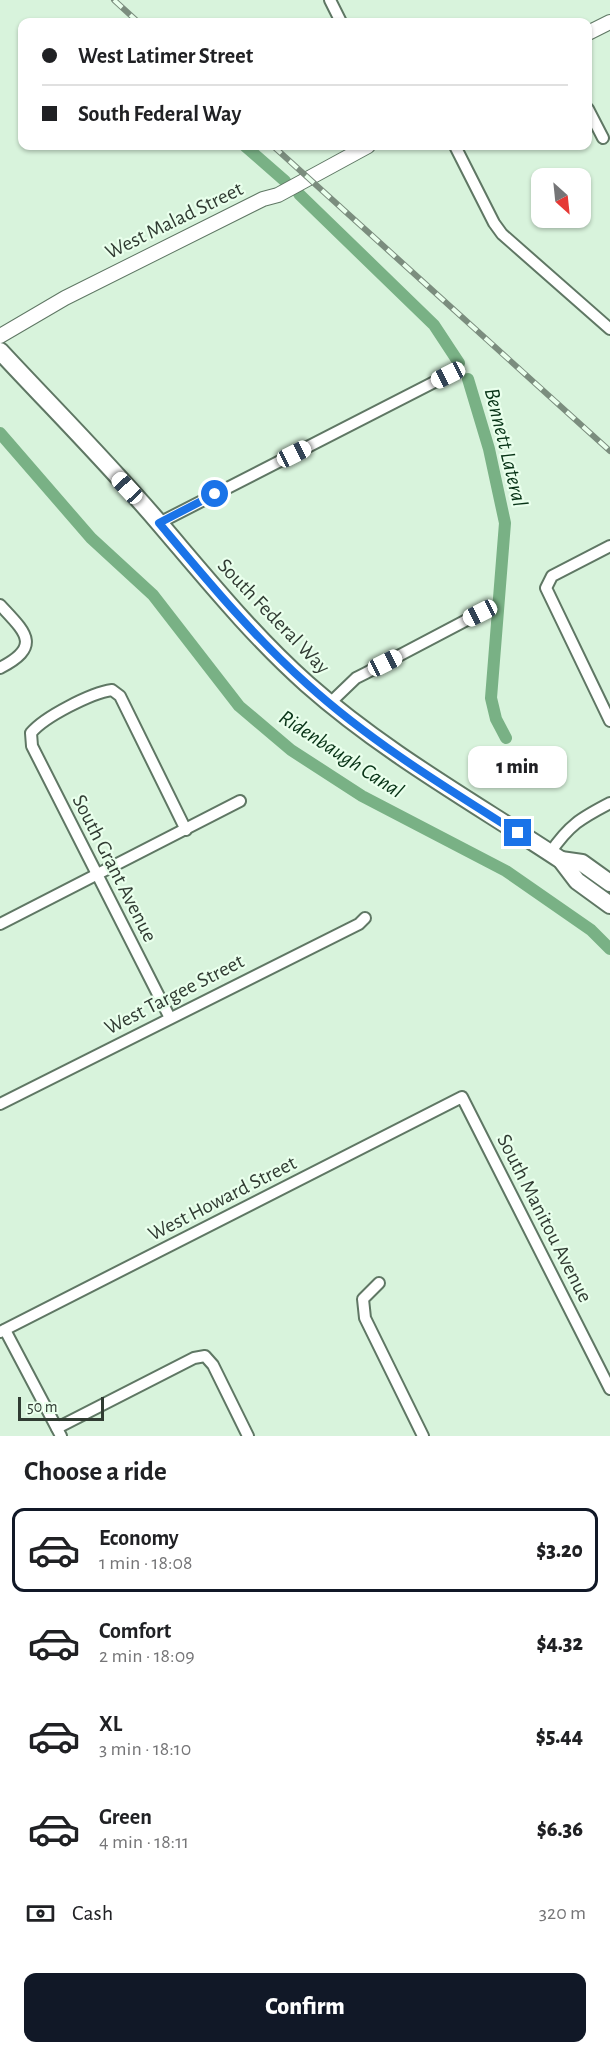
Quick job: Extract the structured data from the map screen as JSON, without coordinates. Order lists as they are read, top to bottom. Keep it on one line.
{"streets":{"main road":["South Federal Way"],"street":["West Malad Street","South Grant Avenue","West Targee Street","West Howard Street","South Manitou Avenue"]},"crossings":[["South Grant Avenue","West Targee Street"],["West Howard Street","South Manitou Avenue"]],"water":["Bennett Lateral","Ridenbaugh Canal"],"scale_bar":"50 m","north":"bottom right","page":{"banner":["West Latimer Street","South Federal Way"],"bubble":"1 min","scale":"50 m","heading":"Choose a ride","list":[{"name":"Economy","note":"1 min · 18:08","value":"$3.20"},{"name":"Comfort","note":"2 min · 18:09","value":"$4.32"},{"name":"XL","note":"3 min · 18:10","value":"$5.44"},{"name":"Green","note":"4 min · 18:11","value":"$6.36"}],"pay":["Cash","320 m"],"buttons":"Confirm"}}
